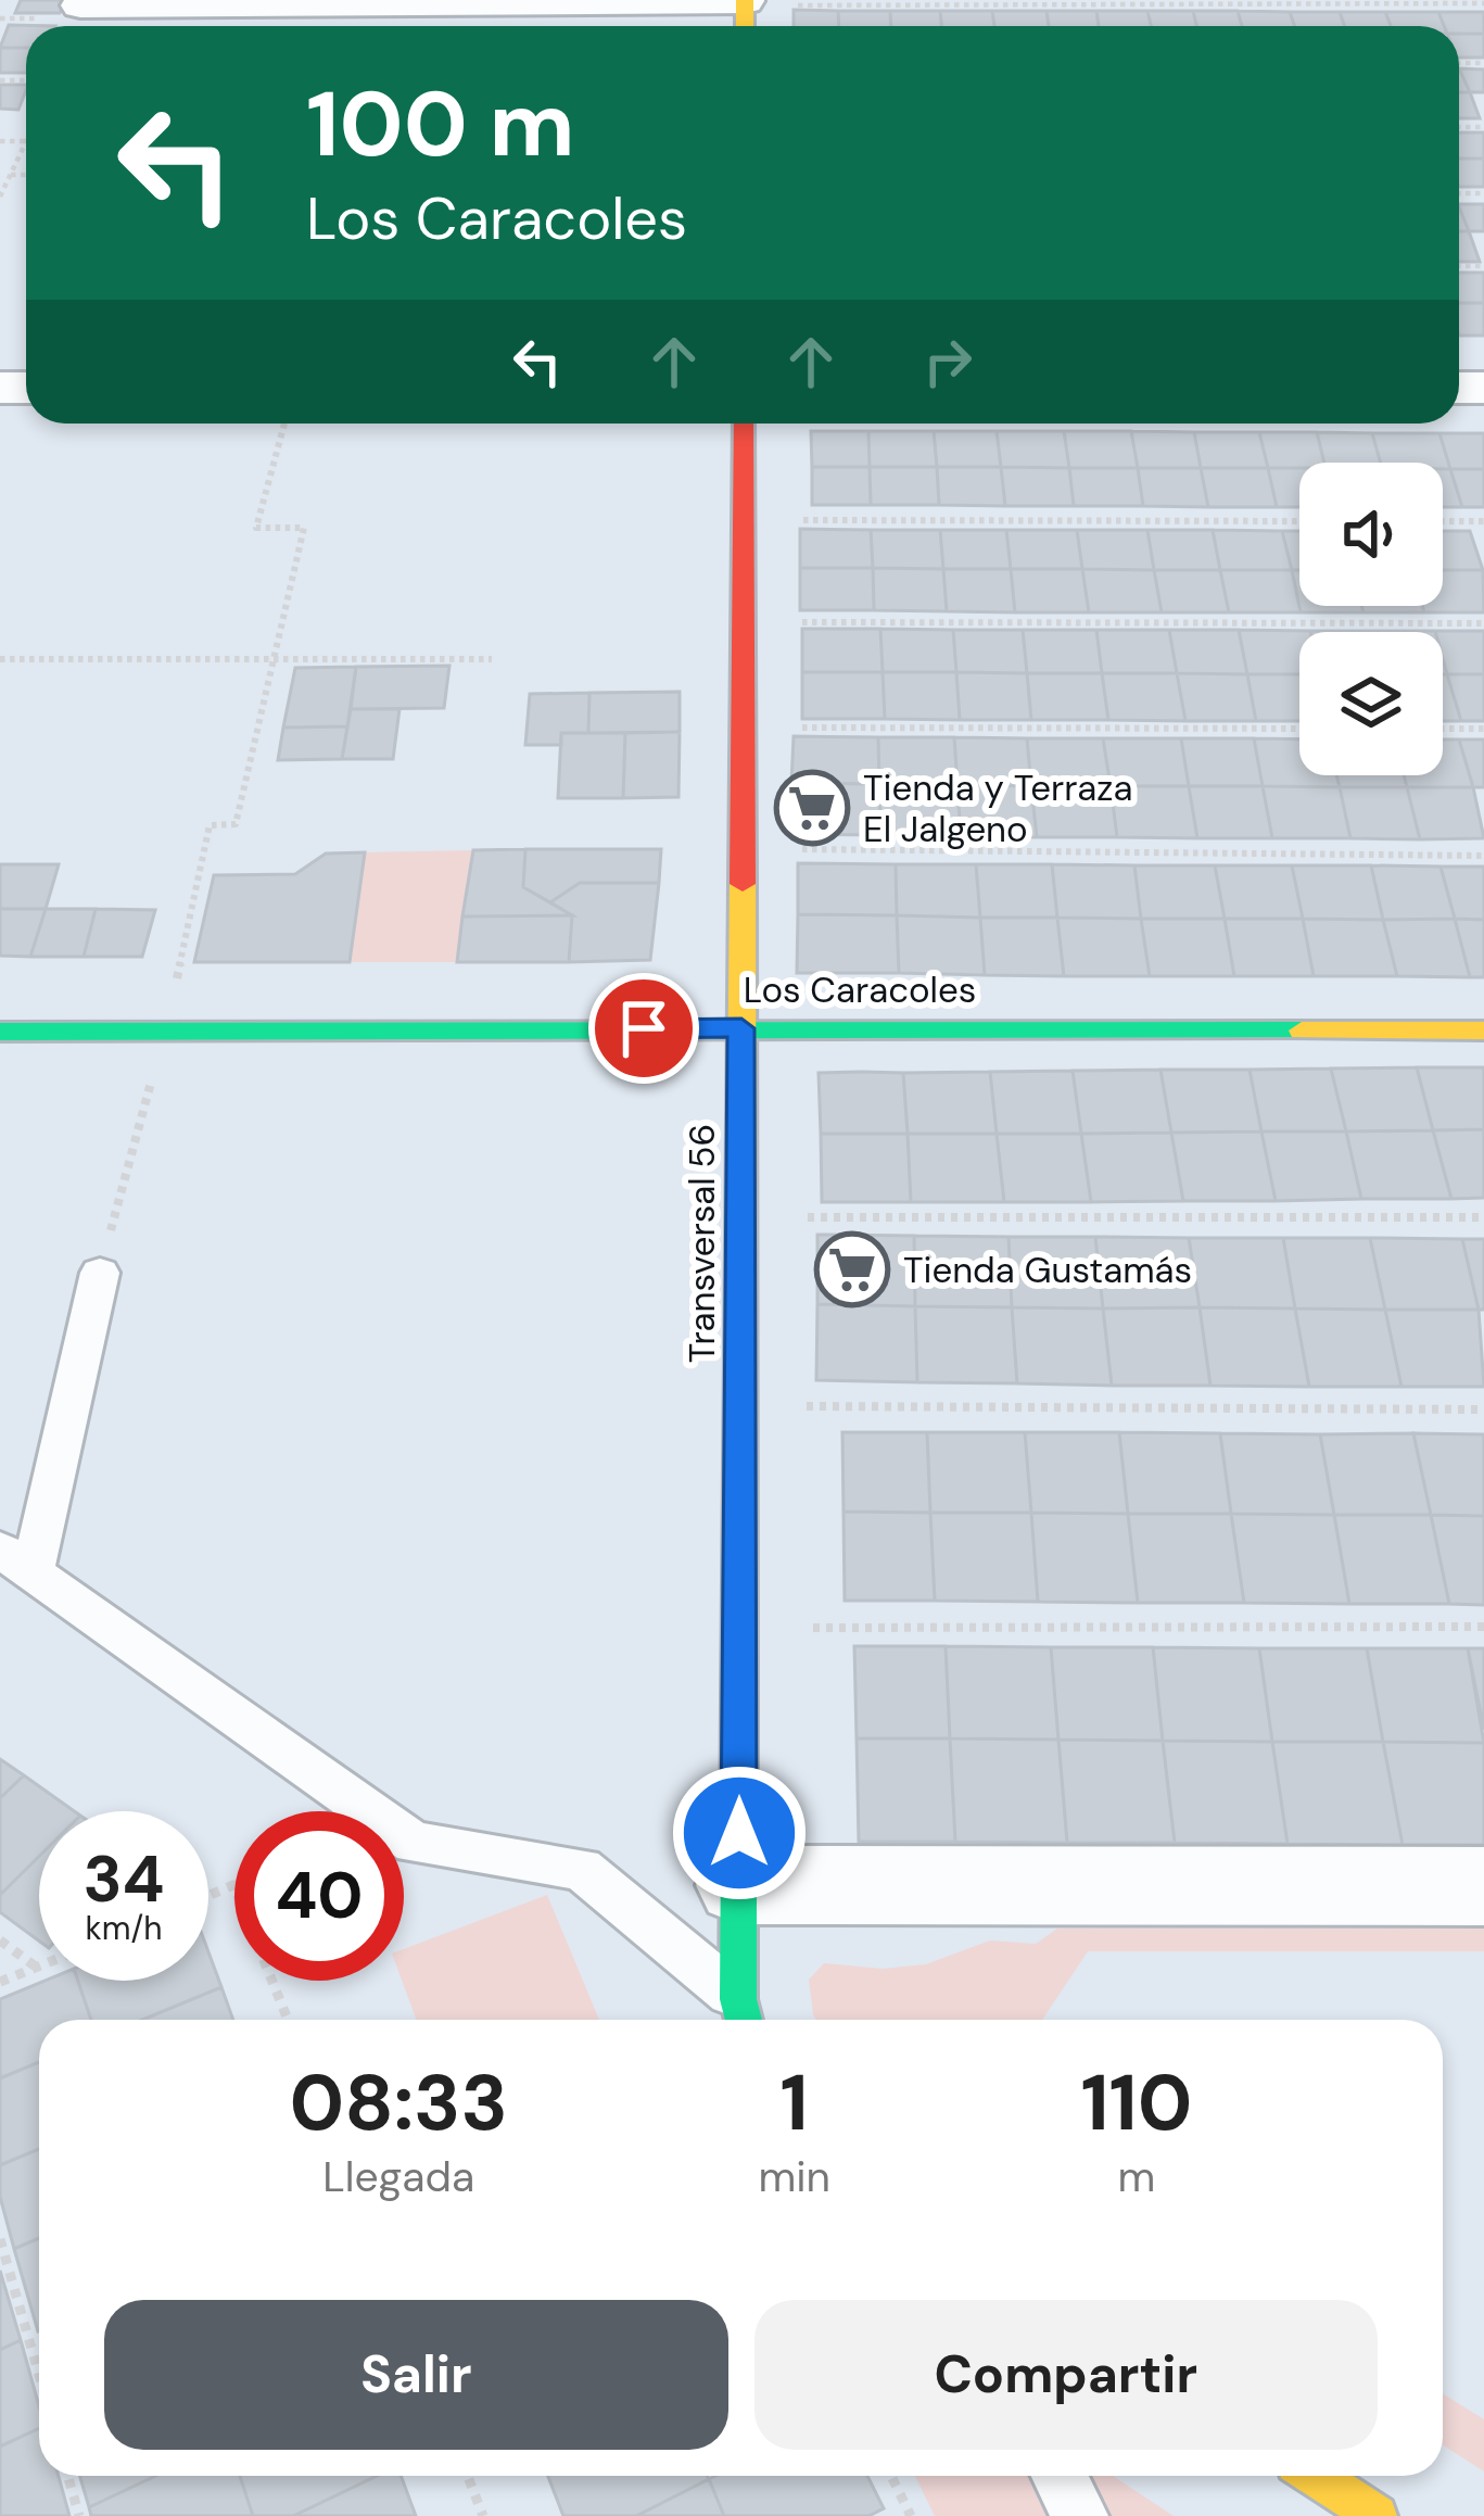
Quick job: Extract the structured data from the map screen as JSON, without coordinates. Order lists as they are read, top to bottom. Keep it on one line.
{"streets":{"street":["Los Caracoles","Transversal 56"]},"crossings":[["Los Caracoles","Transversal 56"]],"places":{"supermarket":["Tienda y Terraza El Jalgeno","Tienda Gustamás"]},"page":{"turn":["100 m","Los Caracoles"],"speed":"34 km/h","limit":"40","eta":["08:33","Llegada","1","min","110","m"],"buttons":["Salir","Compartir"]}}
